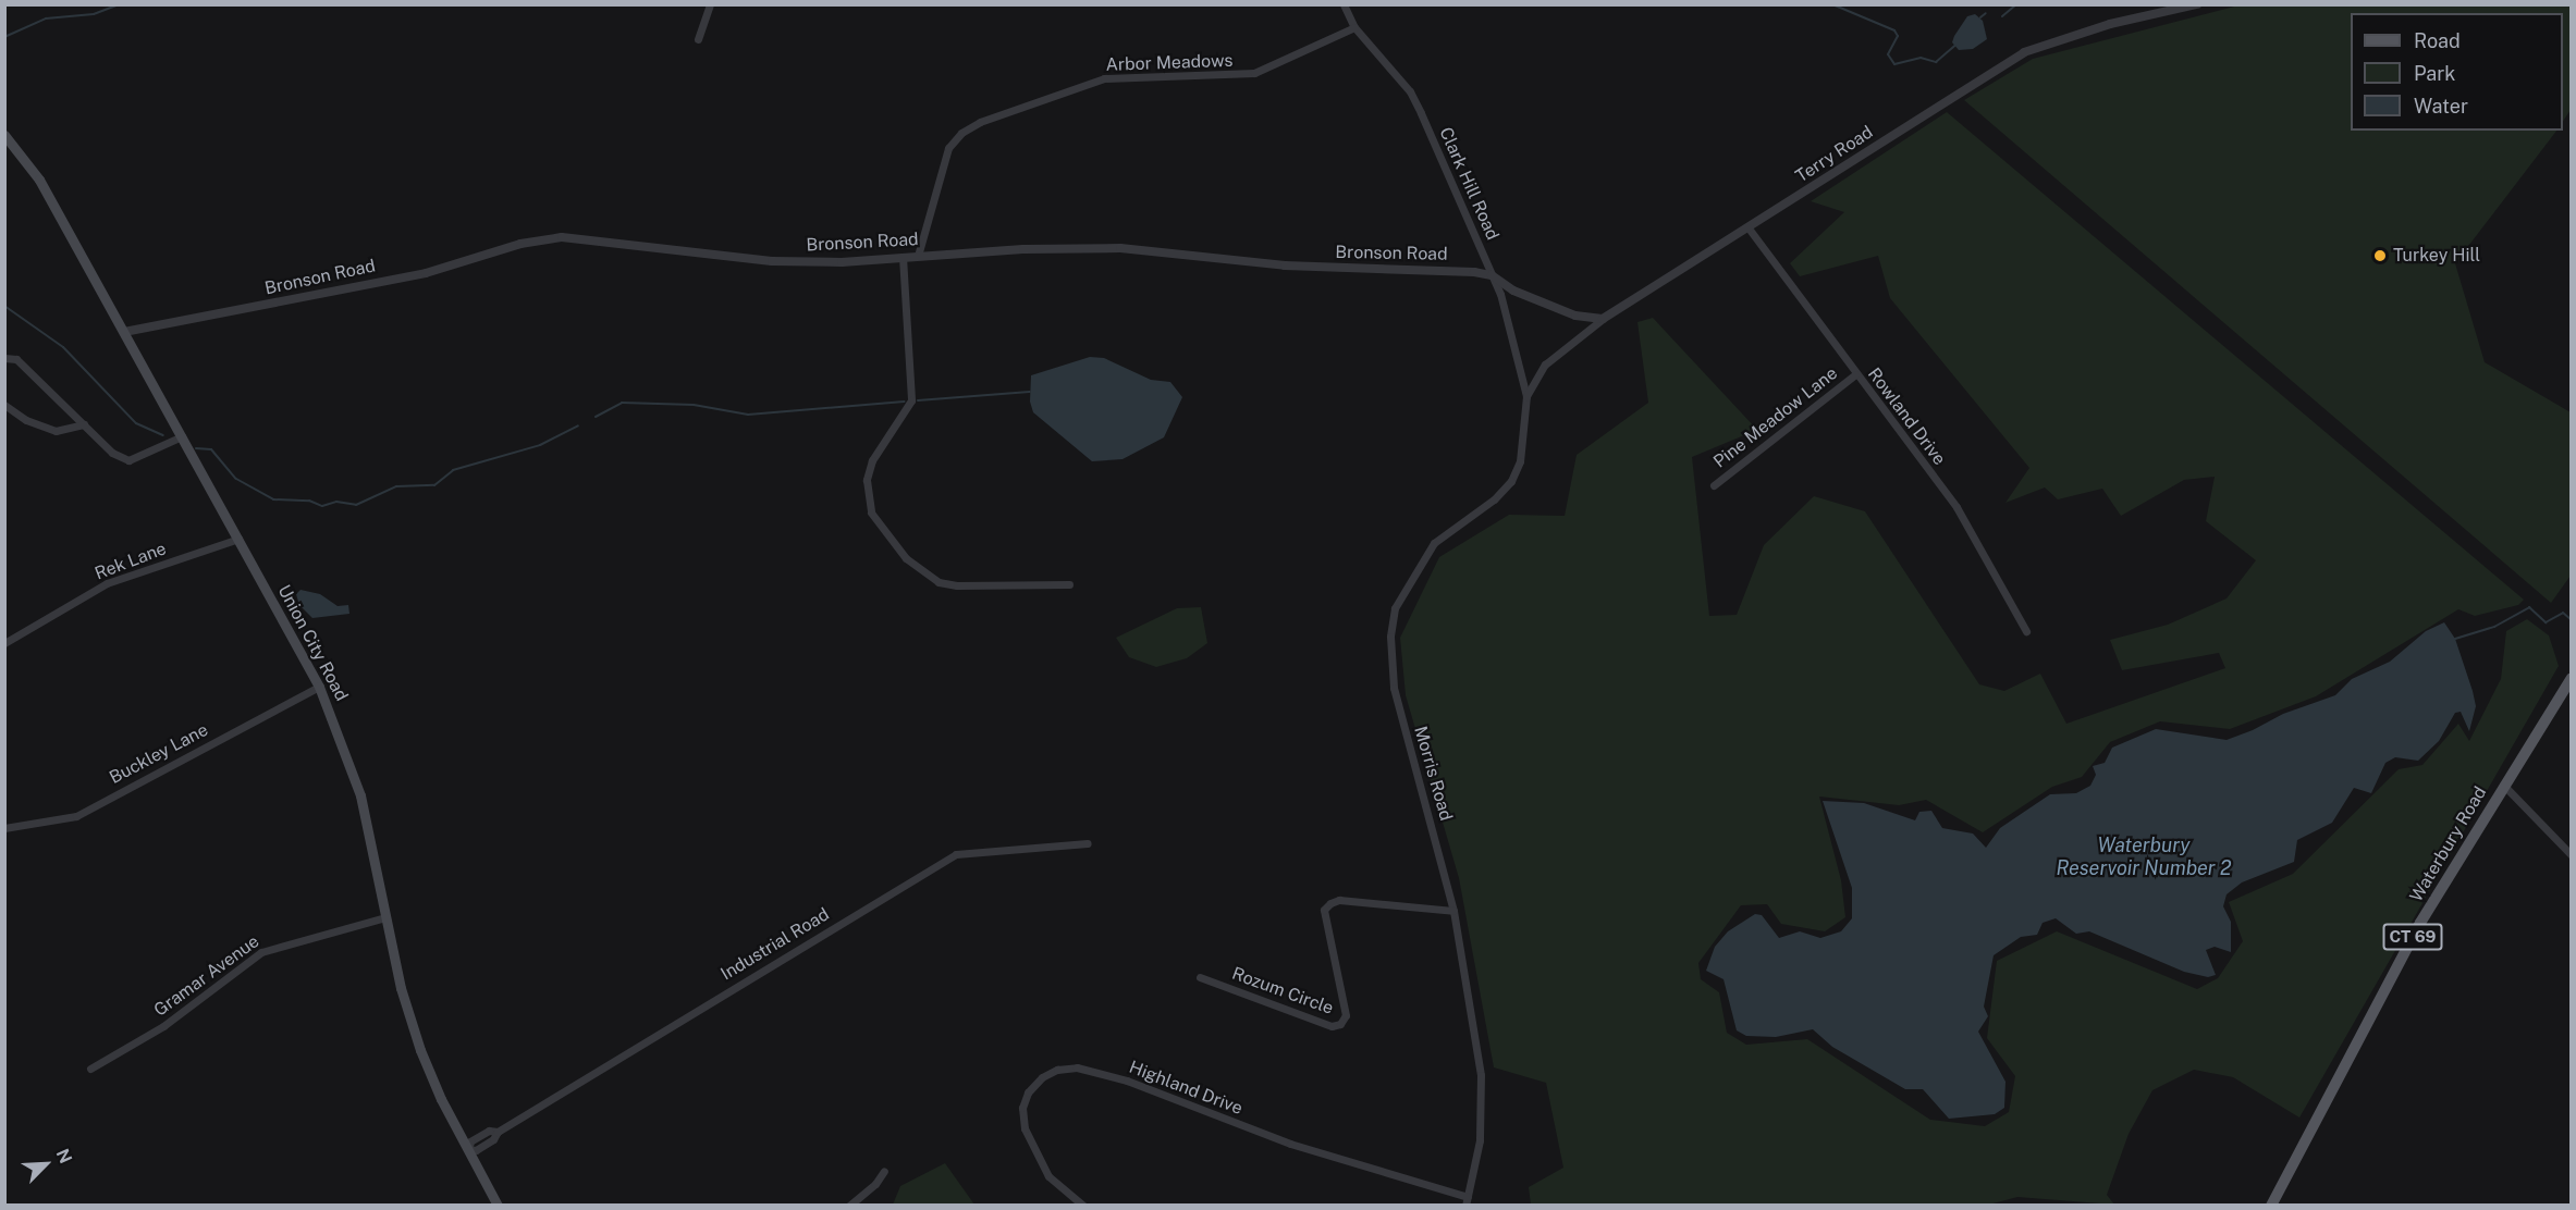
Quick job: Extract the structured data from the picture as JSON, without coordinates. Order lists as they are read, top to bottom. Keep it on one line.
{"streets":{"main road":["Union City Road","Waterbury Road","CT 69"],"street":["Arbor Meadows","Terry Road","Clark Hill Road","Bronson Road","Rowland Drive","Pine Meadow Lane","Rek Lane","Buckley Lane","Morris Road","Industrial Road","Gramar Avenue","Rozum Circle","Highland Drive"]},"crossings":[["Arbor Meadows","Clark Hill Road"],["Arbor Meadows","Bronson Road"],["Terry Road","Clark Hill Road"],["Terry Road","Bronson Road"],["Terry Road","Rowland Drive"],["Terry Road","Morris Road"],["Clark Hill Road","Bronson Road"],["Clark Hill Road","Morris Road"],["Bronson Road","Union City Road"],["Rowland Drive","Pine Meadow Lane"],["Rek Lane","Union City Road"],["Union City Road","Buckley Lane"],["Union City Road","Industrial Road"],["Union City Road","Gramar Avenue"],["Morris Road","Rozum Circle"],["Morris Road","Highland Drive"]],"water":["Waterbury Reservoir Number 2"],"places":["Turkey Hill"],"legend":["Road","Park","Water"],"north":"top right"}
